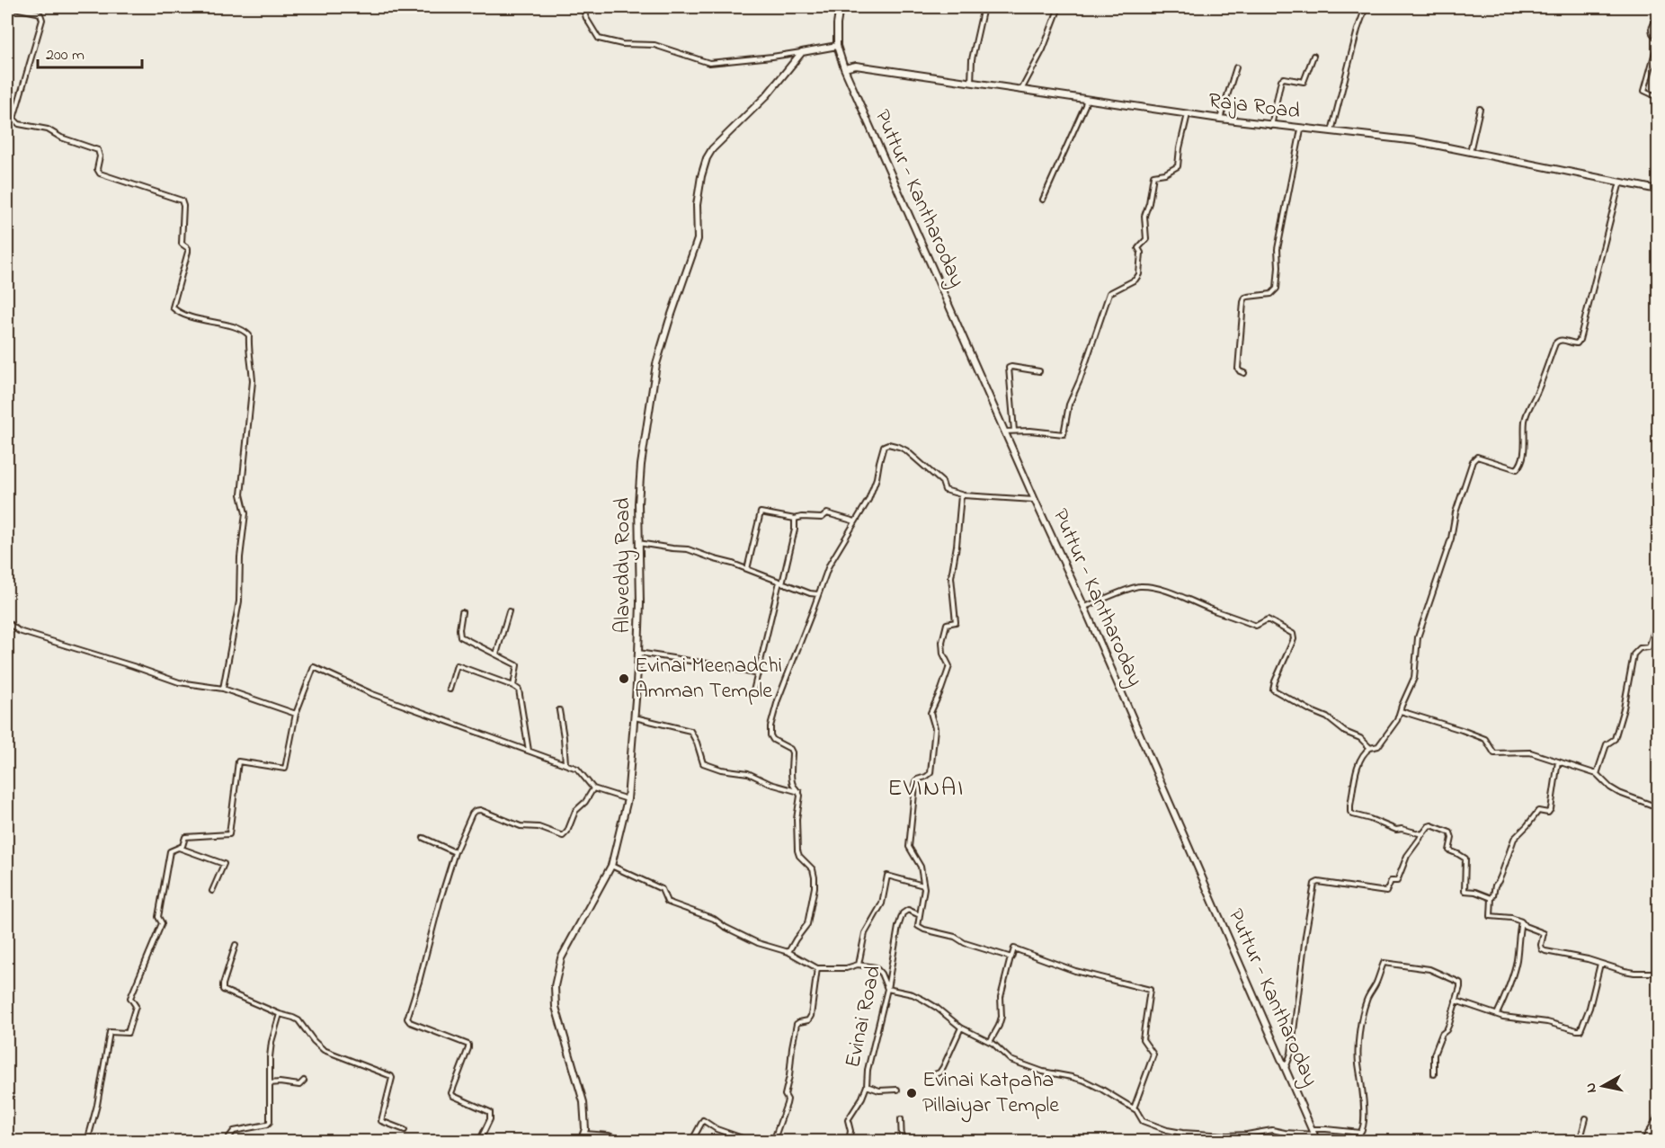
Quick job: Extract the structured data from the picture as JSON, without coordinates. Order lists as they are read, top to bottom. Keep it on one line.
{"streets":{"street":["Raja Road","Puttur - Kantharoday","Alaveddy Road","Evinai Road"]},"crossings":[["Raja Road","Puttur - Kantharoday"]],"districts":["EVINAI"],"places":["Evinai Meenadchi Amman Temple","Evinai Katpaha Pillaiyar Temple"],"scale_bar":"200 m","north":"left"}
